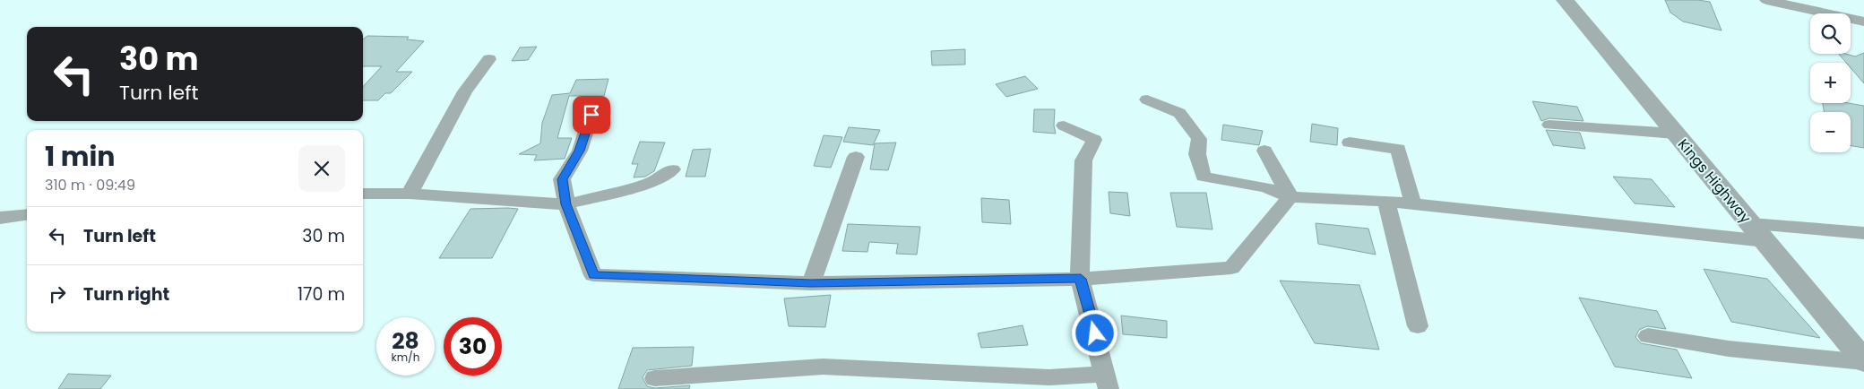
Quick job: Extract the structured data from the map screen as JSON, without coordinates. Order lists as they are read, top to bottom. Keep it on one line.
{"streets":{"street":["Kings Highway"]},"page":{"map_buttons":["+","−"],"turn":["30 m","Turn left"],"heading":["1 min","310 m · 09:49"],"list":[{"name":"Turn left","value":"30 m"},{"name":"Turn right","value":"170 m"}],"speed":"28 km/h","limit":"30"}}
